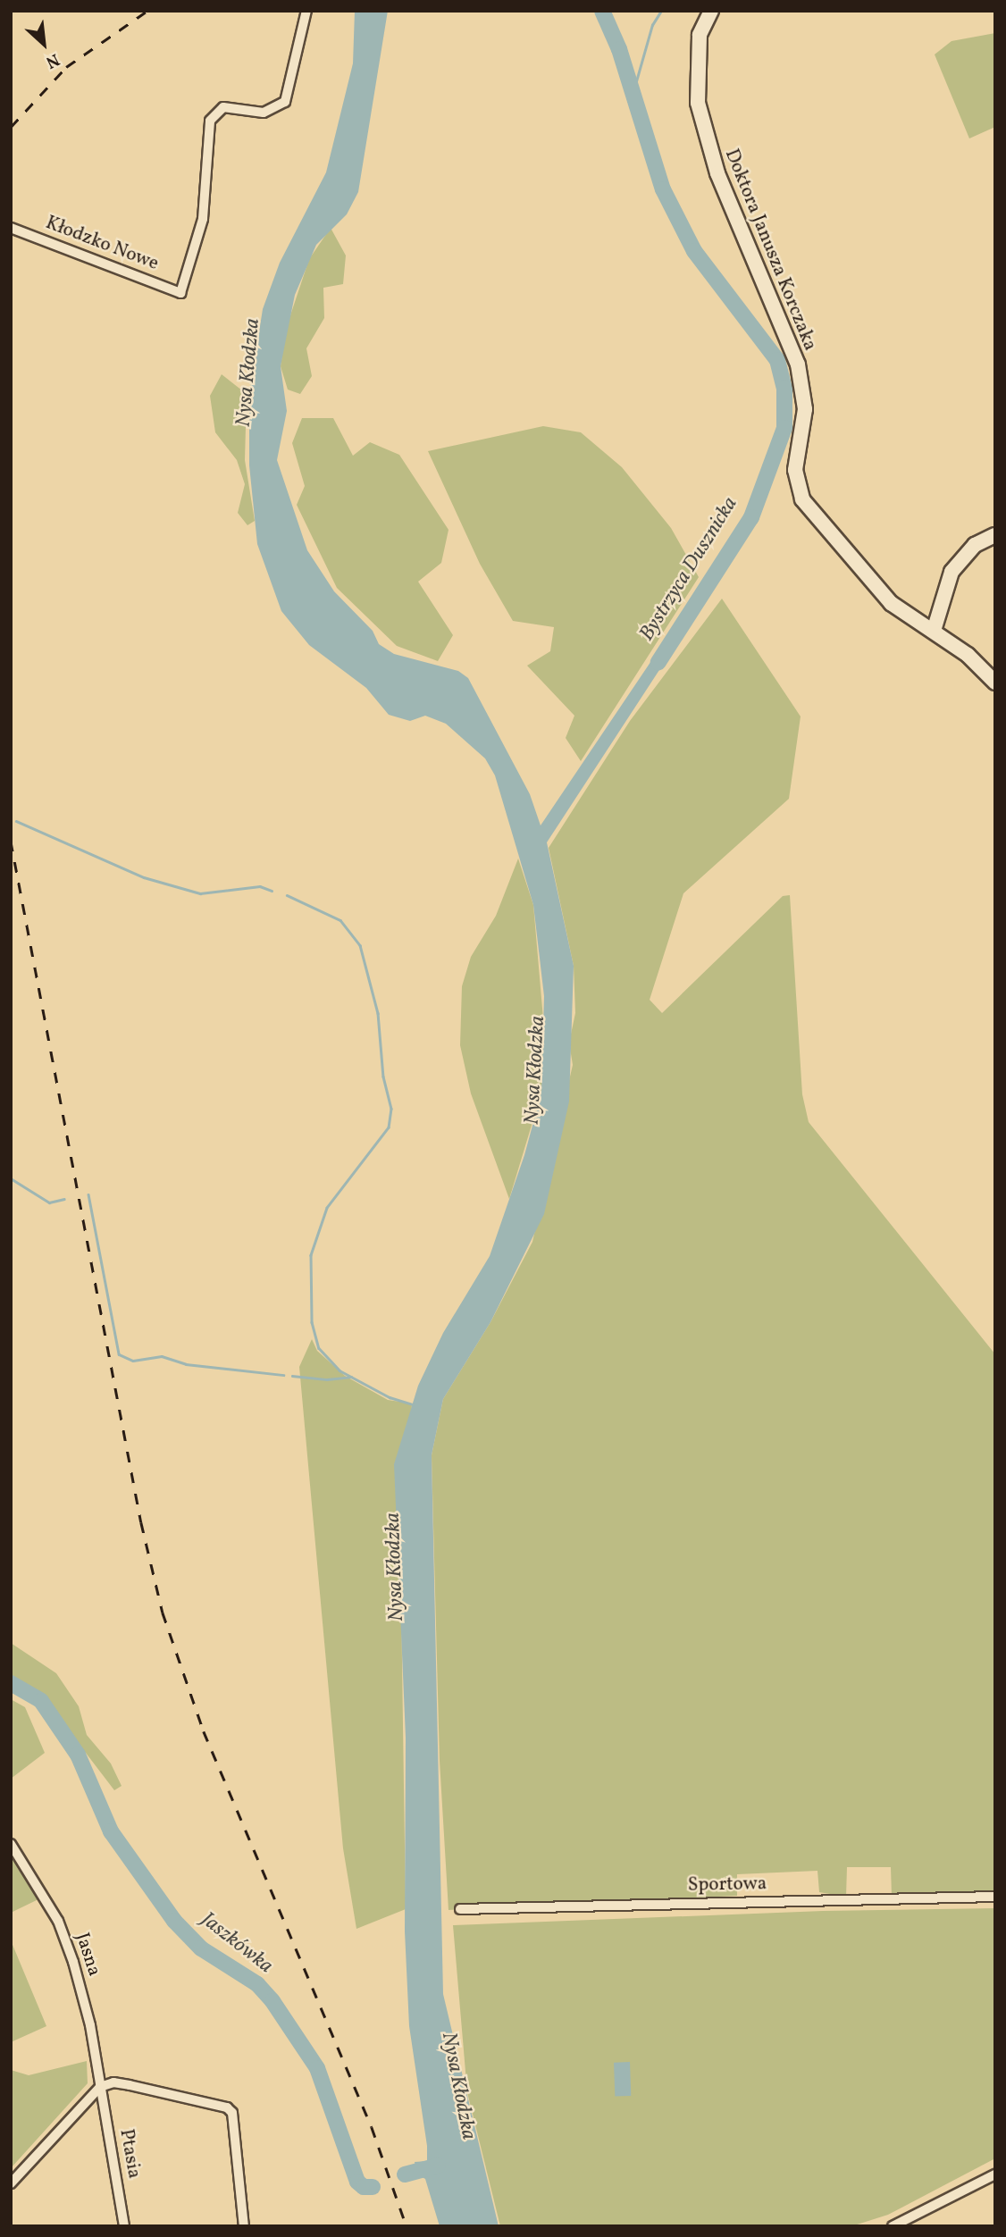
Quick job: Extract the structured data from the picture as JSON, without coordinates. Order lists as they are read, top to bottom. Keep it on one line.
{"streets":{"street":["Kłodzko Nowe","Doktora Janusza Korczaka","Sportowa","Jasna","Ptasia"]},"crossings":[["Jasna","Ptasia"]],"water":["Nysa Kłodzka","Bystrzyca Dusznicka","Jaszkówka"],"north":"bottom right"}
